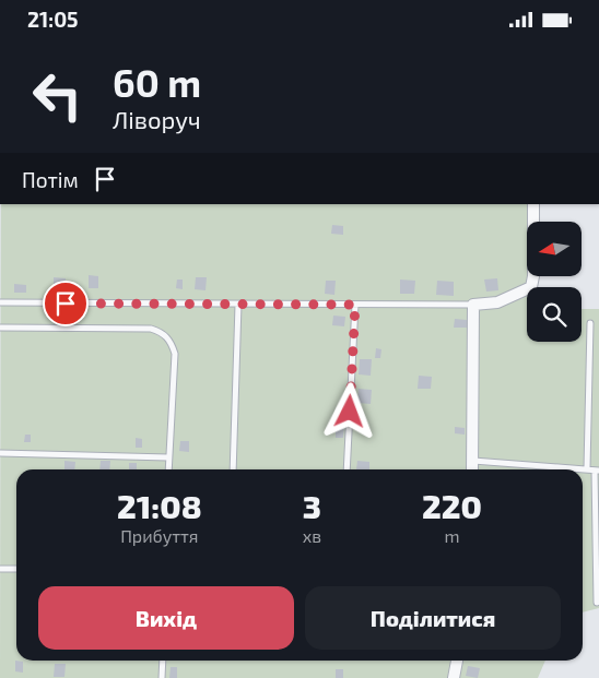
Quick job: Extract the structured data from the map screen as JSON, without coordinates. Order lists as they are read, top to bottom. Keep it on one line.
{"north":"left","page":{"status":"21:05","turn":["60 m","Ліворуч"],"then":"Потім","eta":["21:08","Прибуття","3","хв","220","m"],"buttons":["Вихід","Поділитися"]}}
